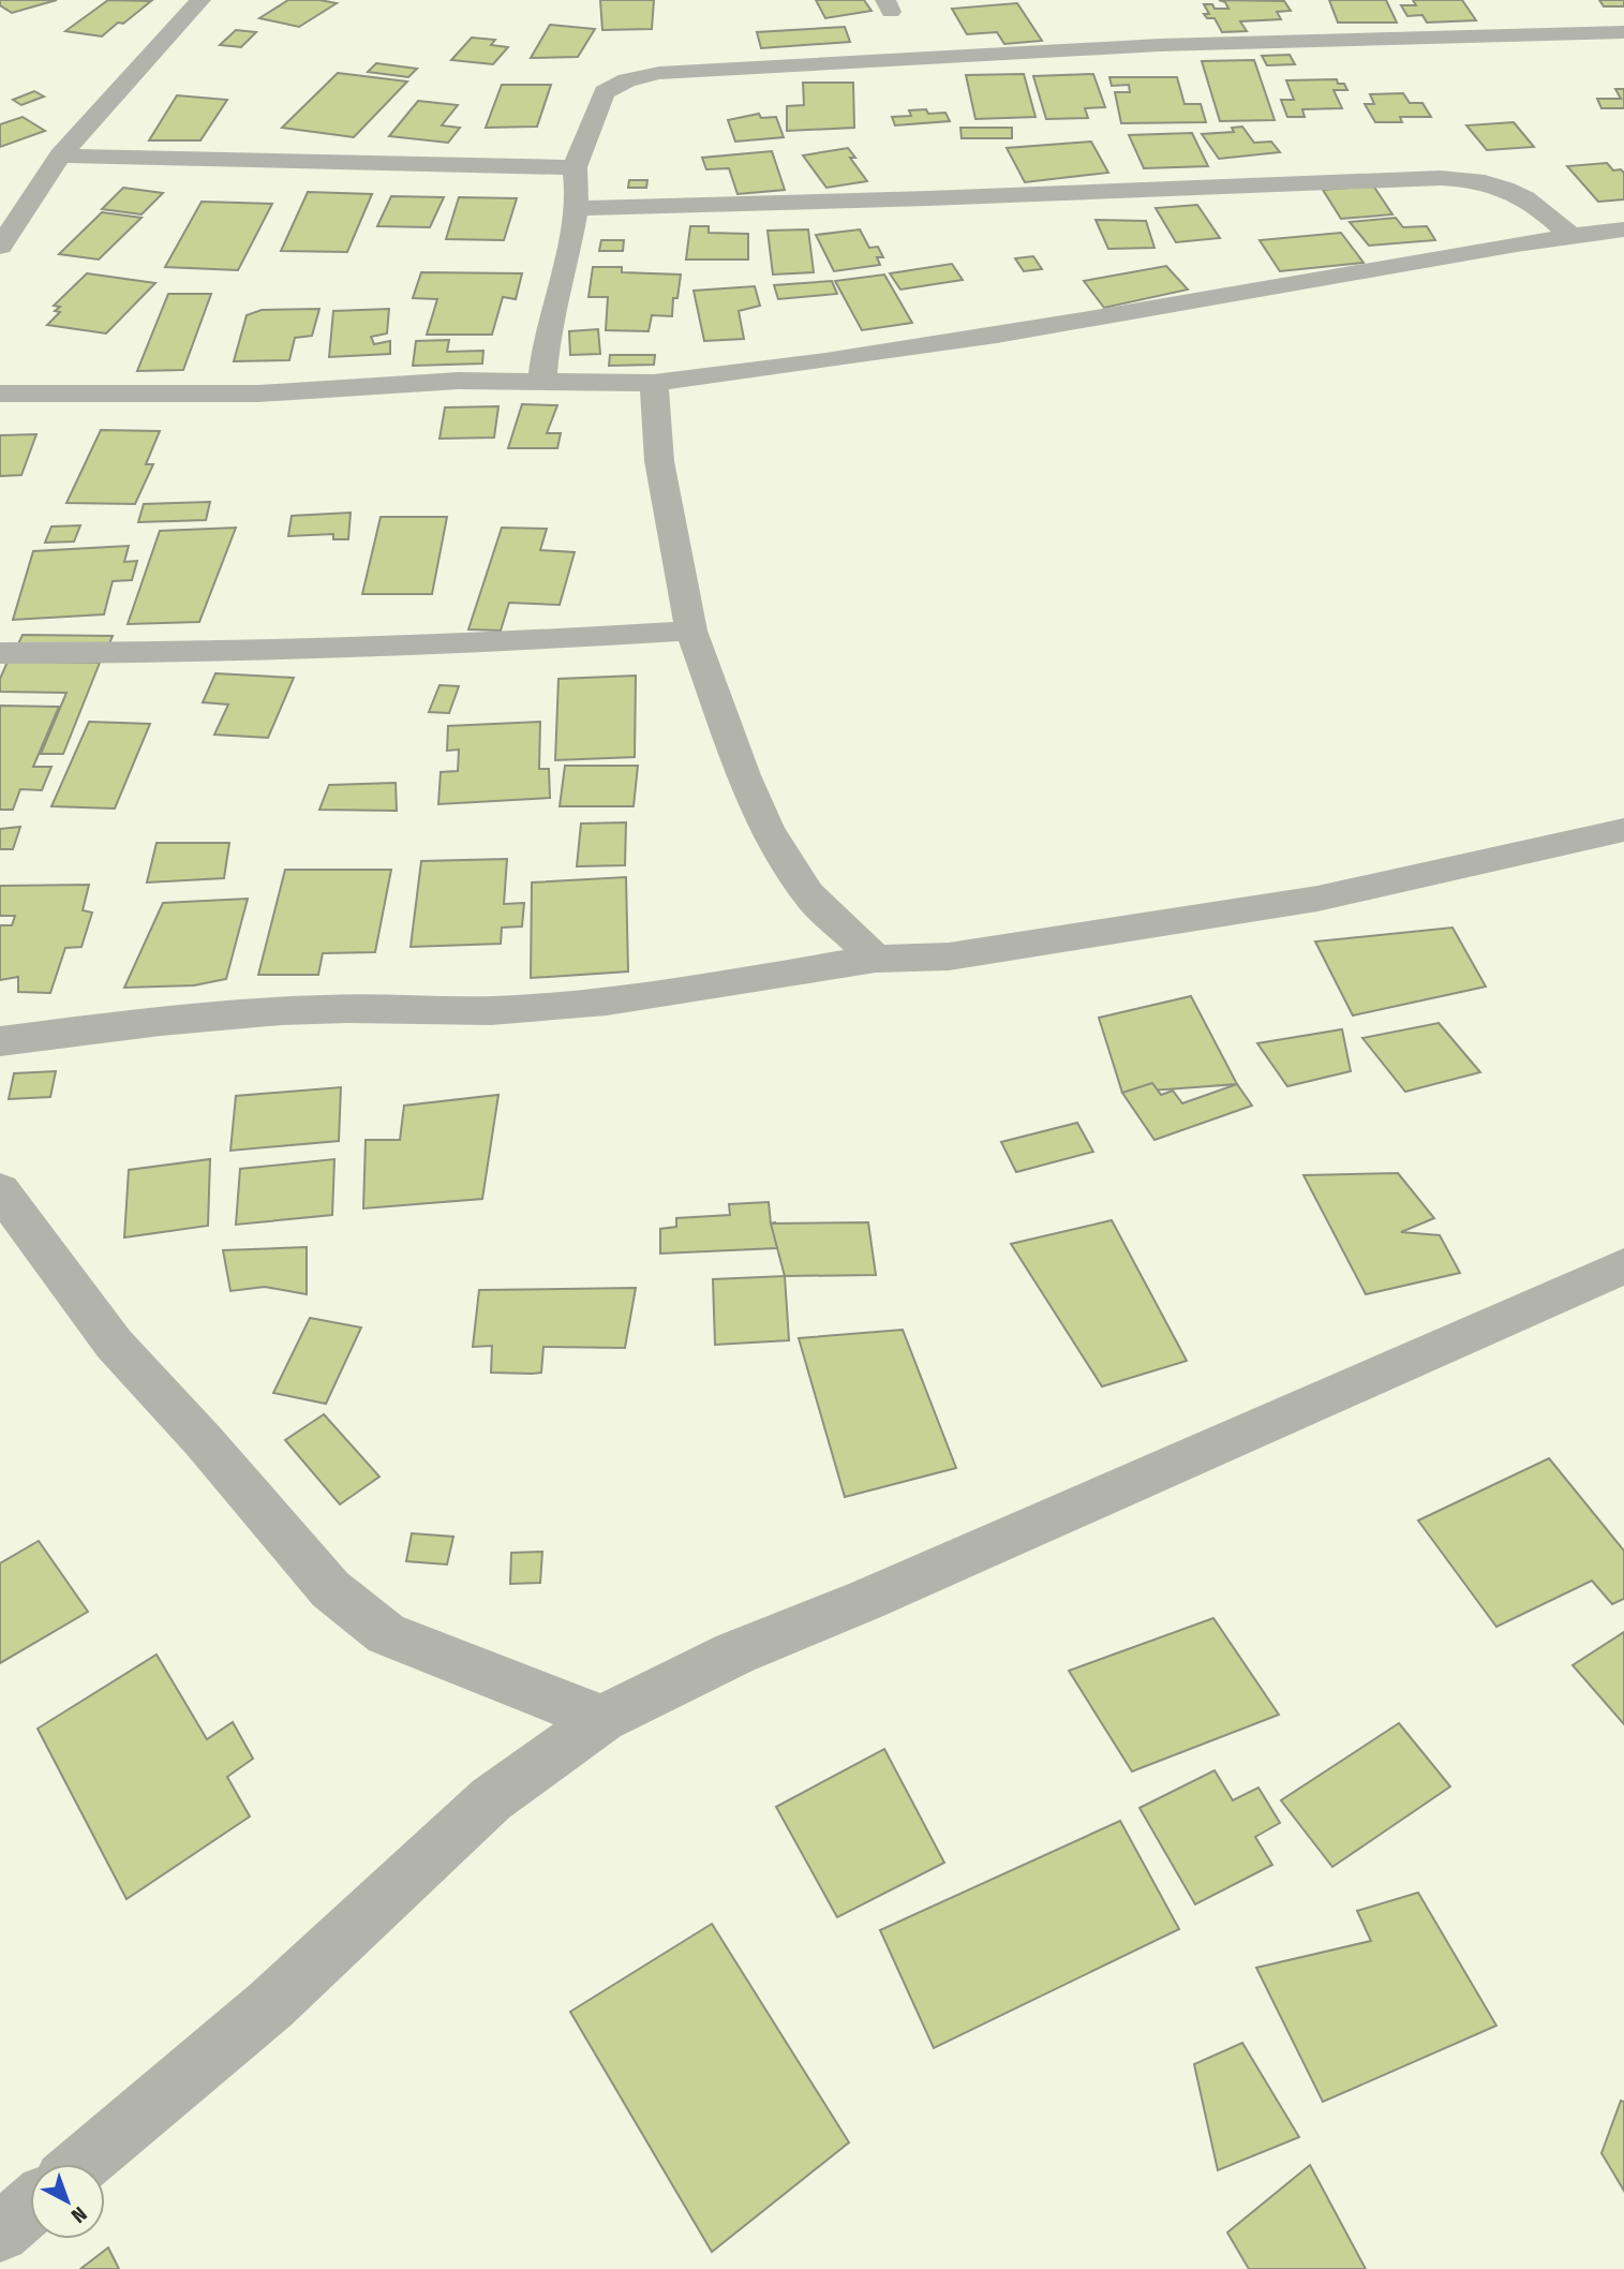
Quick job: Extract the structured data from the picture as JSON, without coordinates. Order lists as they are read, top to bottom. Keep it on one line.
{"north":"bottom right"}
